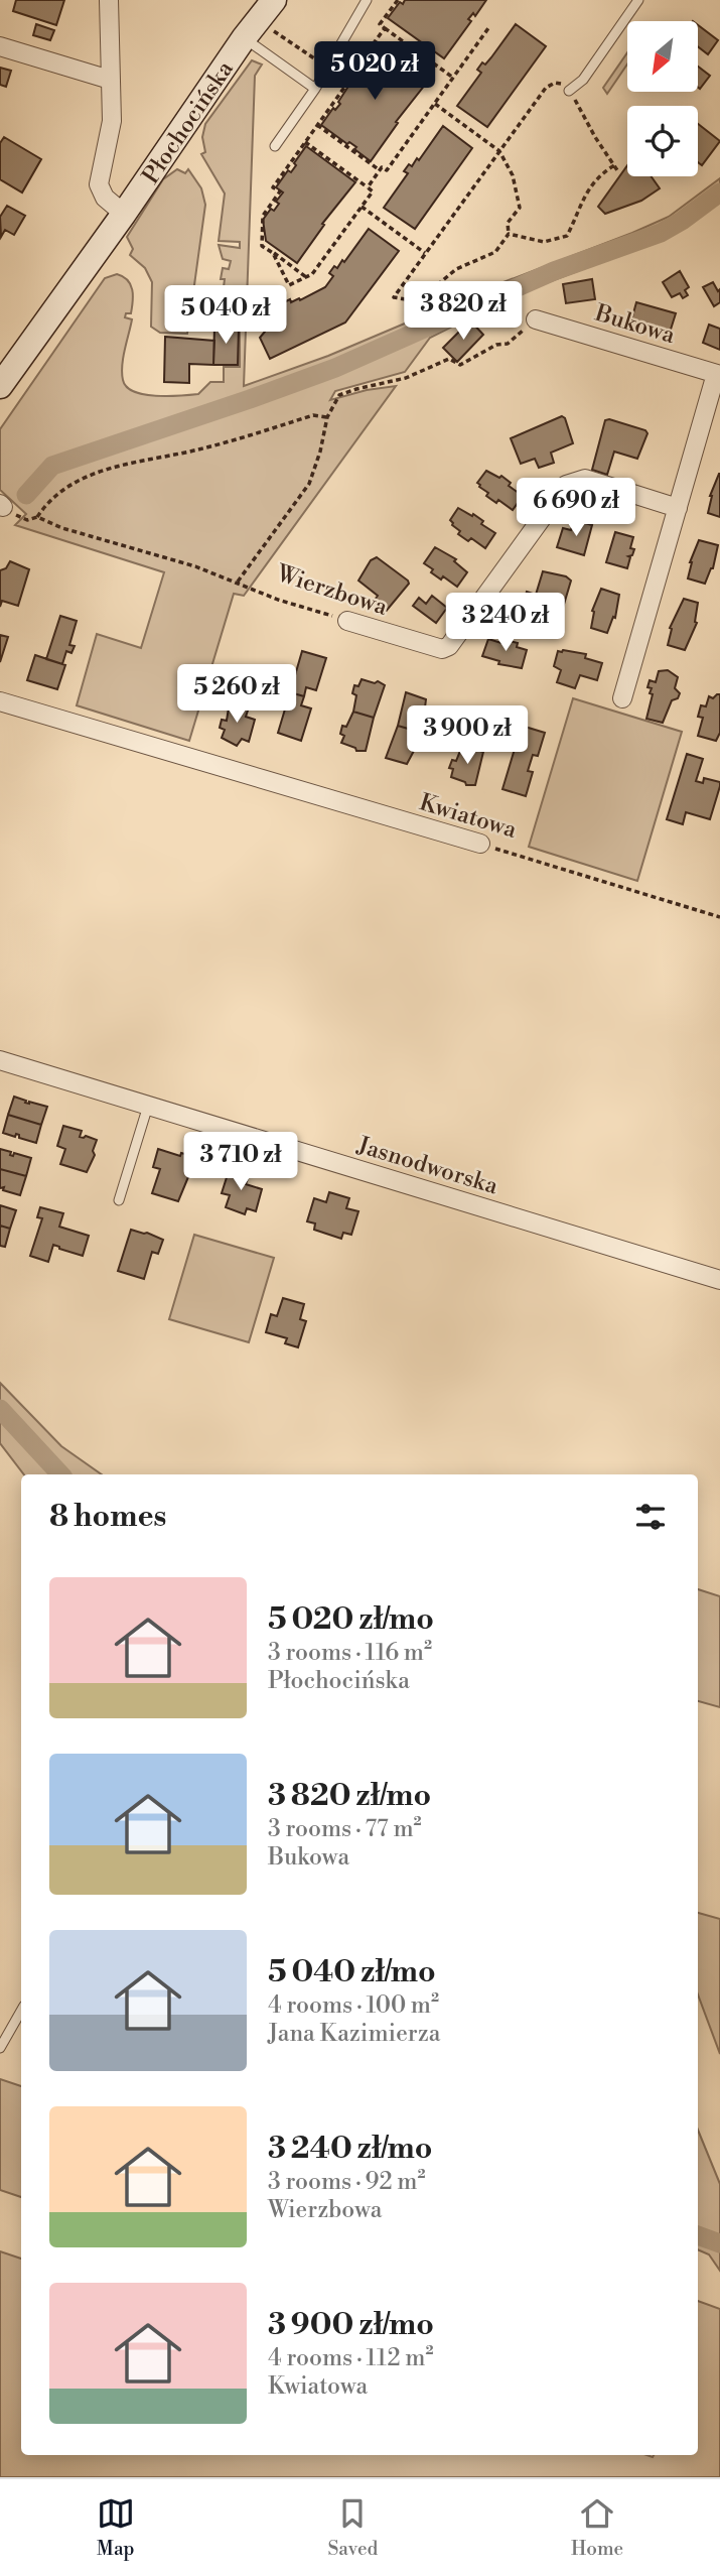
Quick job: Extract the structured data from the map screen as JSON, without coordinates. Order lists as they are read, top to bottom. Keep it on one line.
{"streets":{"main road":["Płochocińska"],"street":["Bukowa","Wierzbowa","Kwiatowa","Jasnodworska"]},"north":"bottom left","page":{"price":["5 020 zł","3 820 zł","5 040 zł","6 690 zł","3 240 zł","5 260 zł","3 900 zł","3 710 zł"],"heading":"8 homes","list":[{"name":"5 020 zł/mo","note":"3 rooms · 116 m² · Płochocińska"},{"name":"3 820 zł/mo","note":"3 rooms · 77 m² · Bukowa"},{"name":"5 040 zł/mo","note":"4 rooms · 100 m² · Jana Kazimierza"},{"name":"3 240 zł/mo","note":"3 rooms · 92 m² · Wierzbowa"},{"name":"3 900 zł/mo","note":"4 rooms · 112 m² · Kwiatowa"}],"tabs":["Map","Saved","Home"]}}
